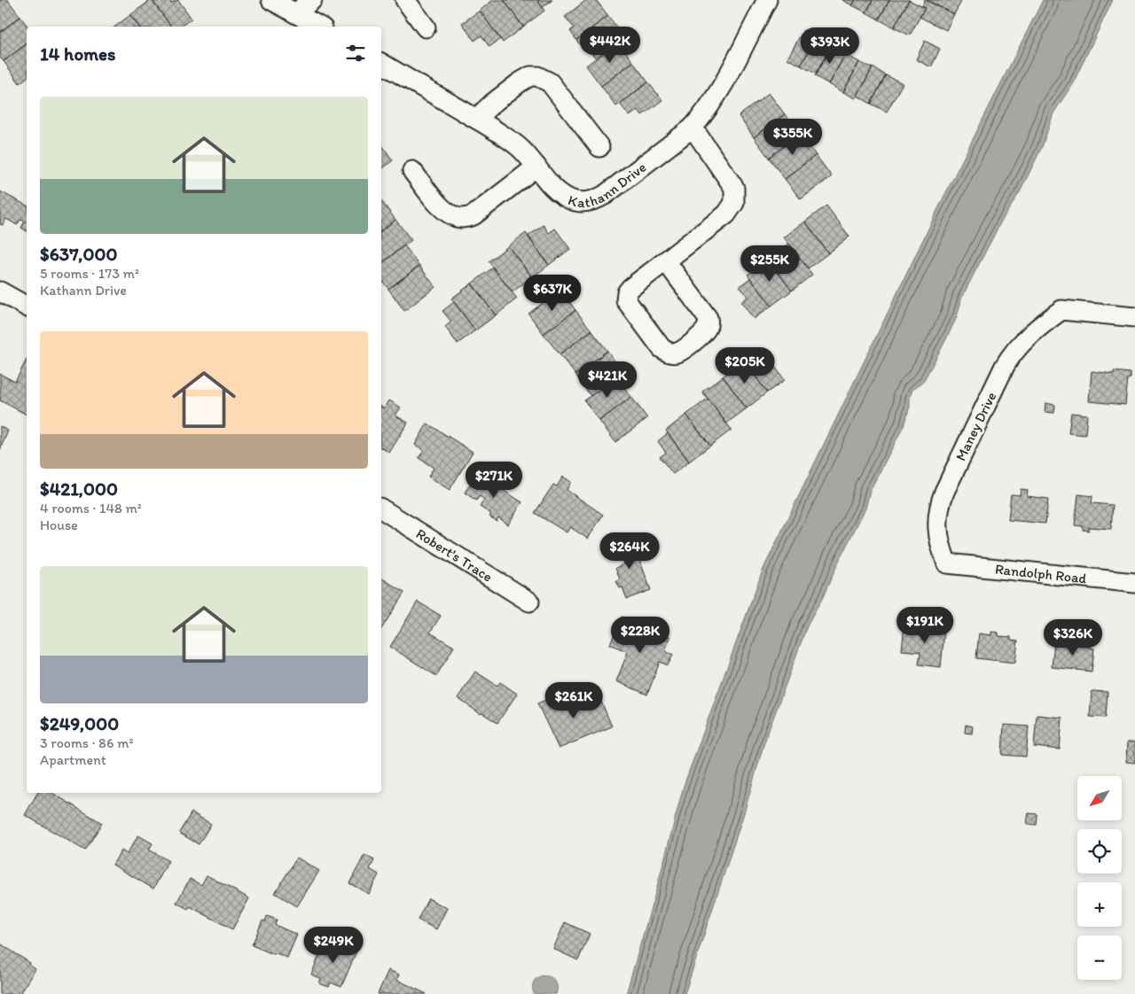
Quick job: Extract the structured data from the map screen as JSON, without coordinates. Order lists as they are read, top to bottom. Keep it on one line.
{"streets":{"street":["Kathann Drive","Maney Drive","Robert's Trace","Randolph Road"]},"crossings":[["Maney Drive","Randolph Road"]],"north":"bottom left","page":{"price":["$442K","$393K","$355K","$255K","$637K","$205K","$421K","$271K","$264K","$191K","$228K","$326K","$261K","$249K"],"heading":"14 homes","list":[{"name":"$637,000","note":"5 rooms · 173 m² · Kathann Drive"},{"name":"$421,000","note":"4 rooms · 148 m² · House"},{"name":"$249,000","note":"3 rooms · 86 m² · Apartment"}],"map_buttons":["+","−"]}}
